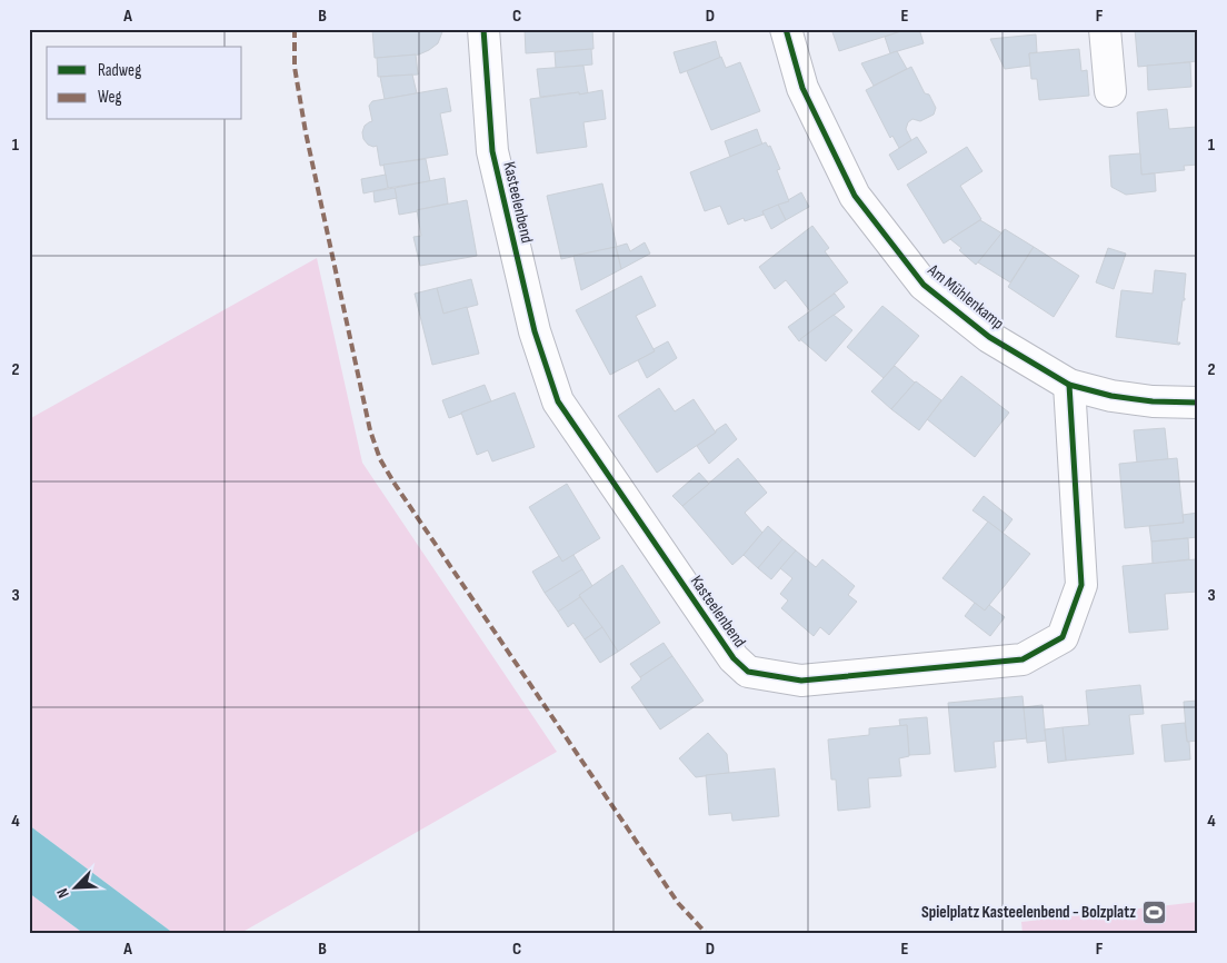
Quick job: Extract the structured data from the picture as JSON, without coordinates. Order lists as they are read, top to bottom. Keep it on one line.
{"streets":{"street":["Kasteelenbend","Am Mühlenkamp"]},"crossings":[["Kasteelenbend","Am Mühlenkamp"]],"places":{"sports":["Spielplatz Kasteelenbend - Bolzplatz"]},"legend":["Radweg","Weg"],"north":"bottom left","grid":{"columns":["A","B","C","D","E","F"],"rows":["1","2","3","4"]}}
